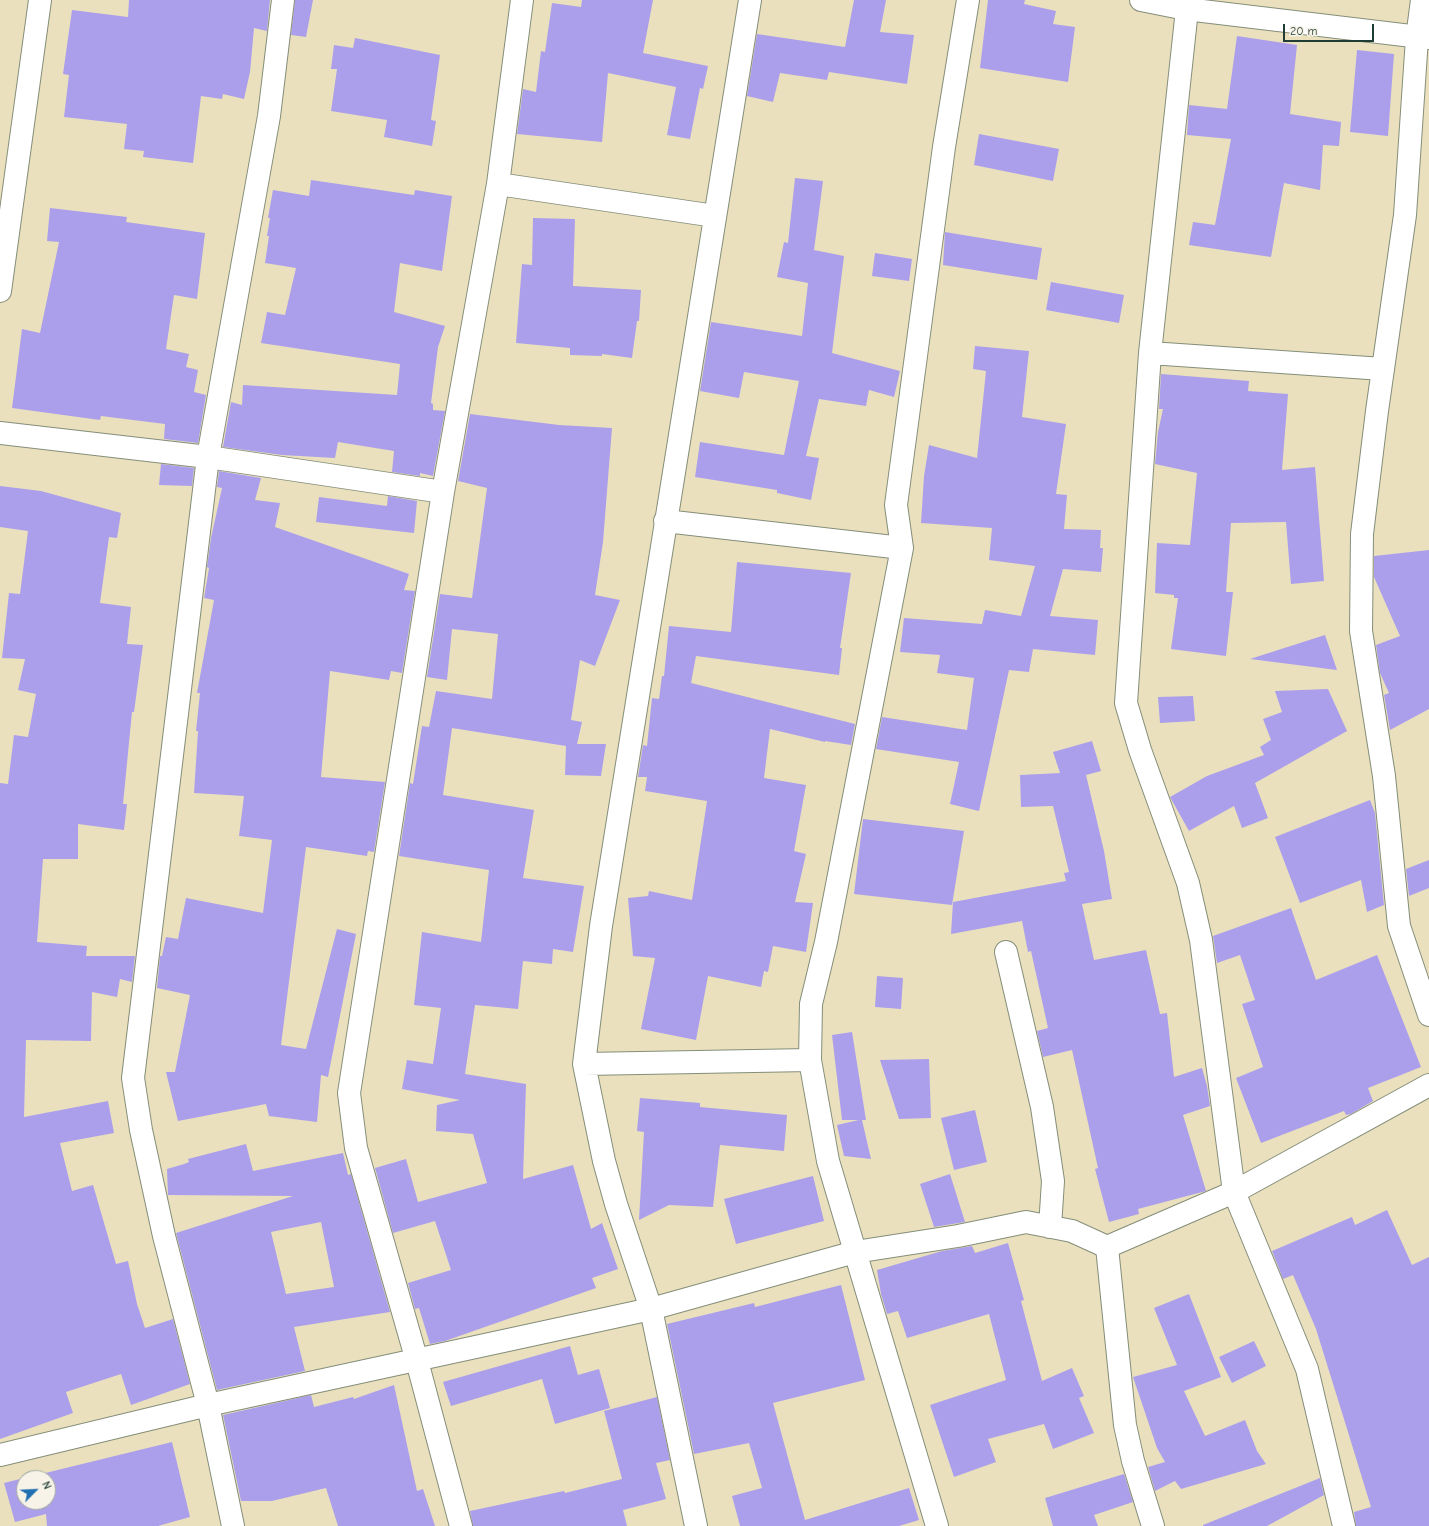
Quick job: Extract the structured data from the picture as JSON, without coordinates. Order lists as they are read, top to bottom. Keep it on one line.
{"scale_bar":"20 m","north":"top right"}
